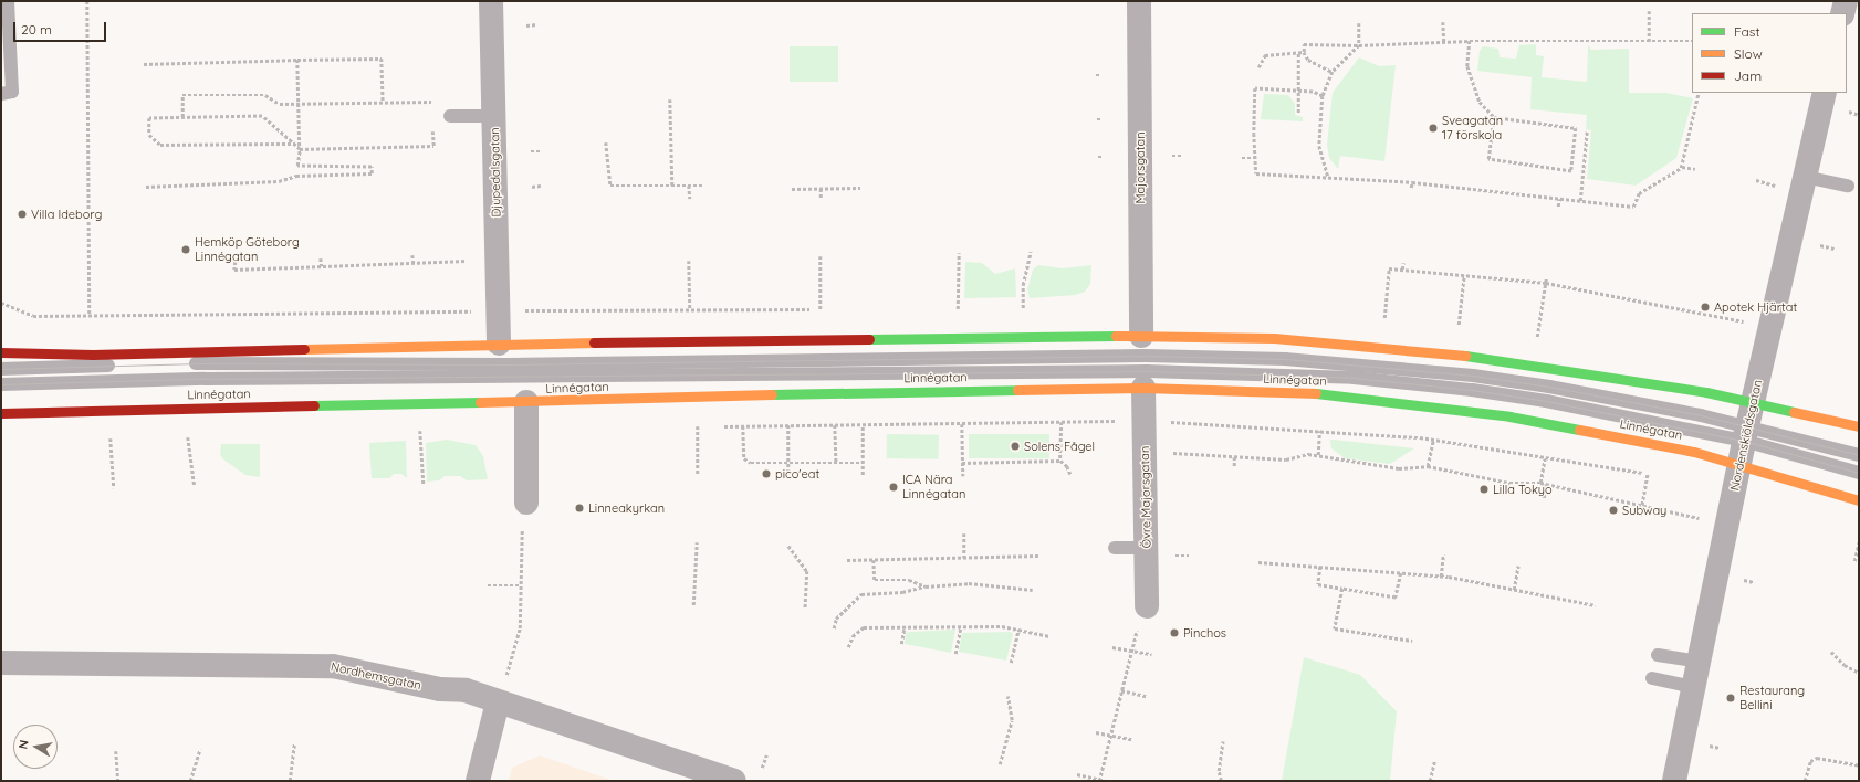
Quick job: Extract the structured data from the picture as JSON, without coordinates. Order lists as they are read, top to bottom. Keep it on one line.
{"streets":{"street":["Majorsgatan","Djupedalsgatan","Linnégatan","Nordenskiöldsgatan","Övre Majorsgatan","Nordhemsgatan"]},"crossings":[["Linnégatan","Nordenskiöldsgatan"],["Linnégatan","Övre Majorsgatan"]],"places":["Sveagatan 17 förskola","Villa Ideborg","Hemköp Göteborg Linnégatan","Apotek Hjärtat","Solens Fågel","pico'eat","ICA Nära Linnégatan","Lilla Tokyo","Linneakyrkan","Subway","Pinchos","Restaurang Bellini"],"legend":["Fast","Slow","Jam"],"scale_bar":"20 m","north":"left"}
